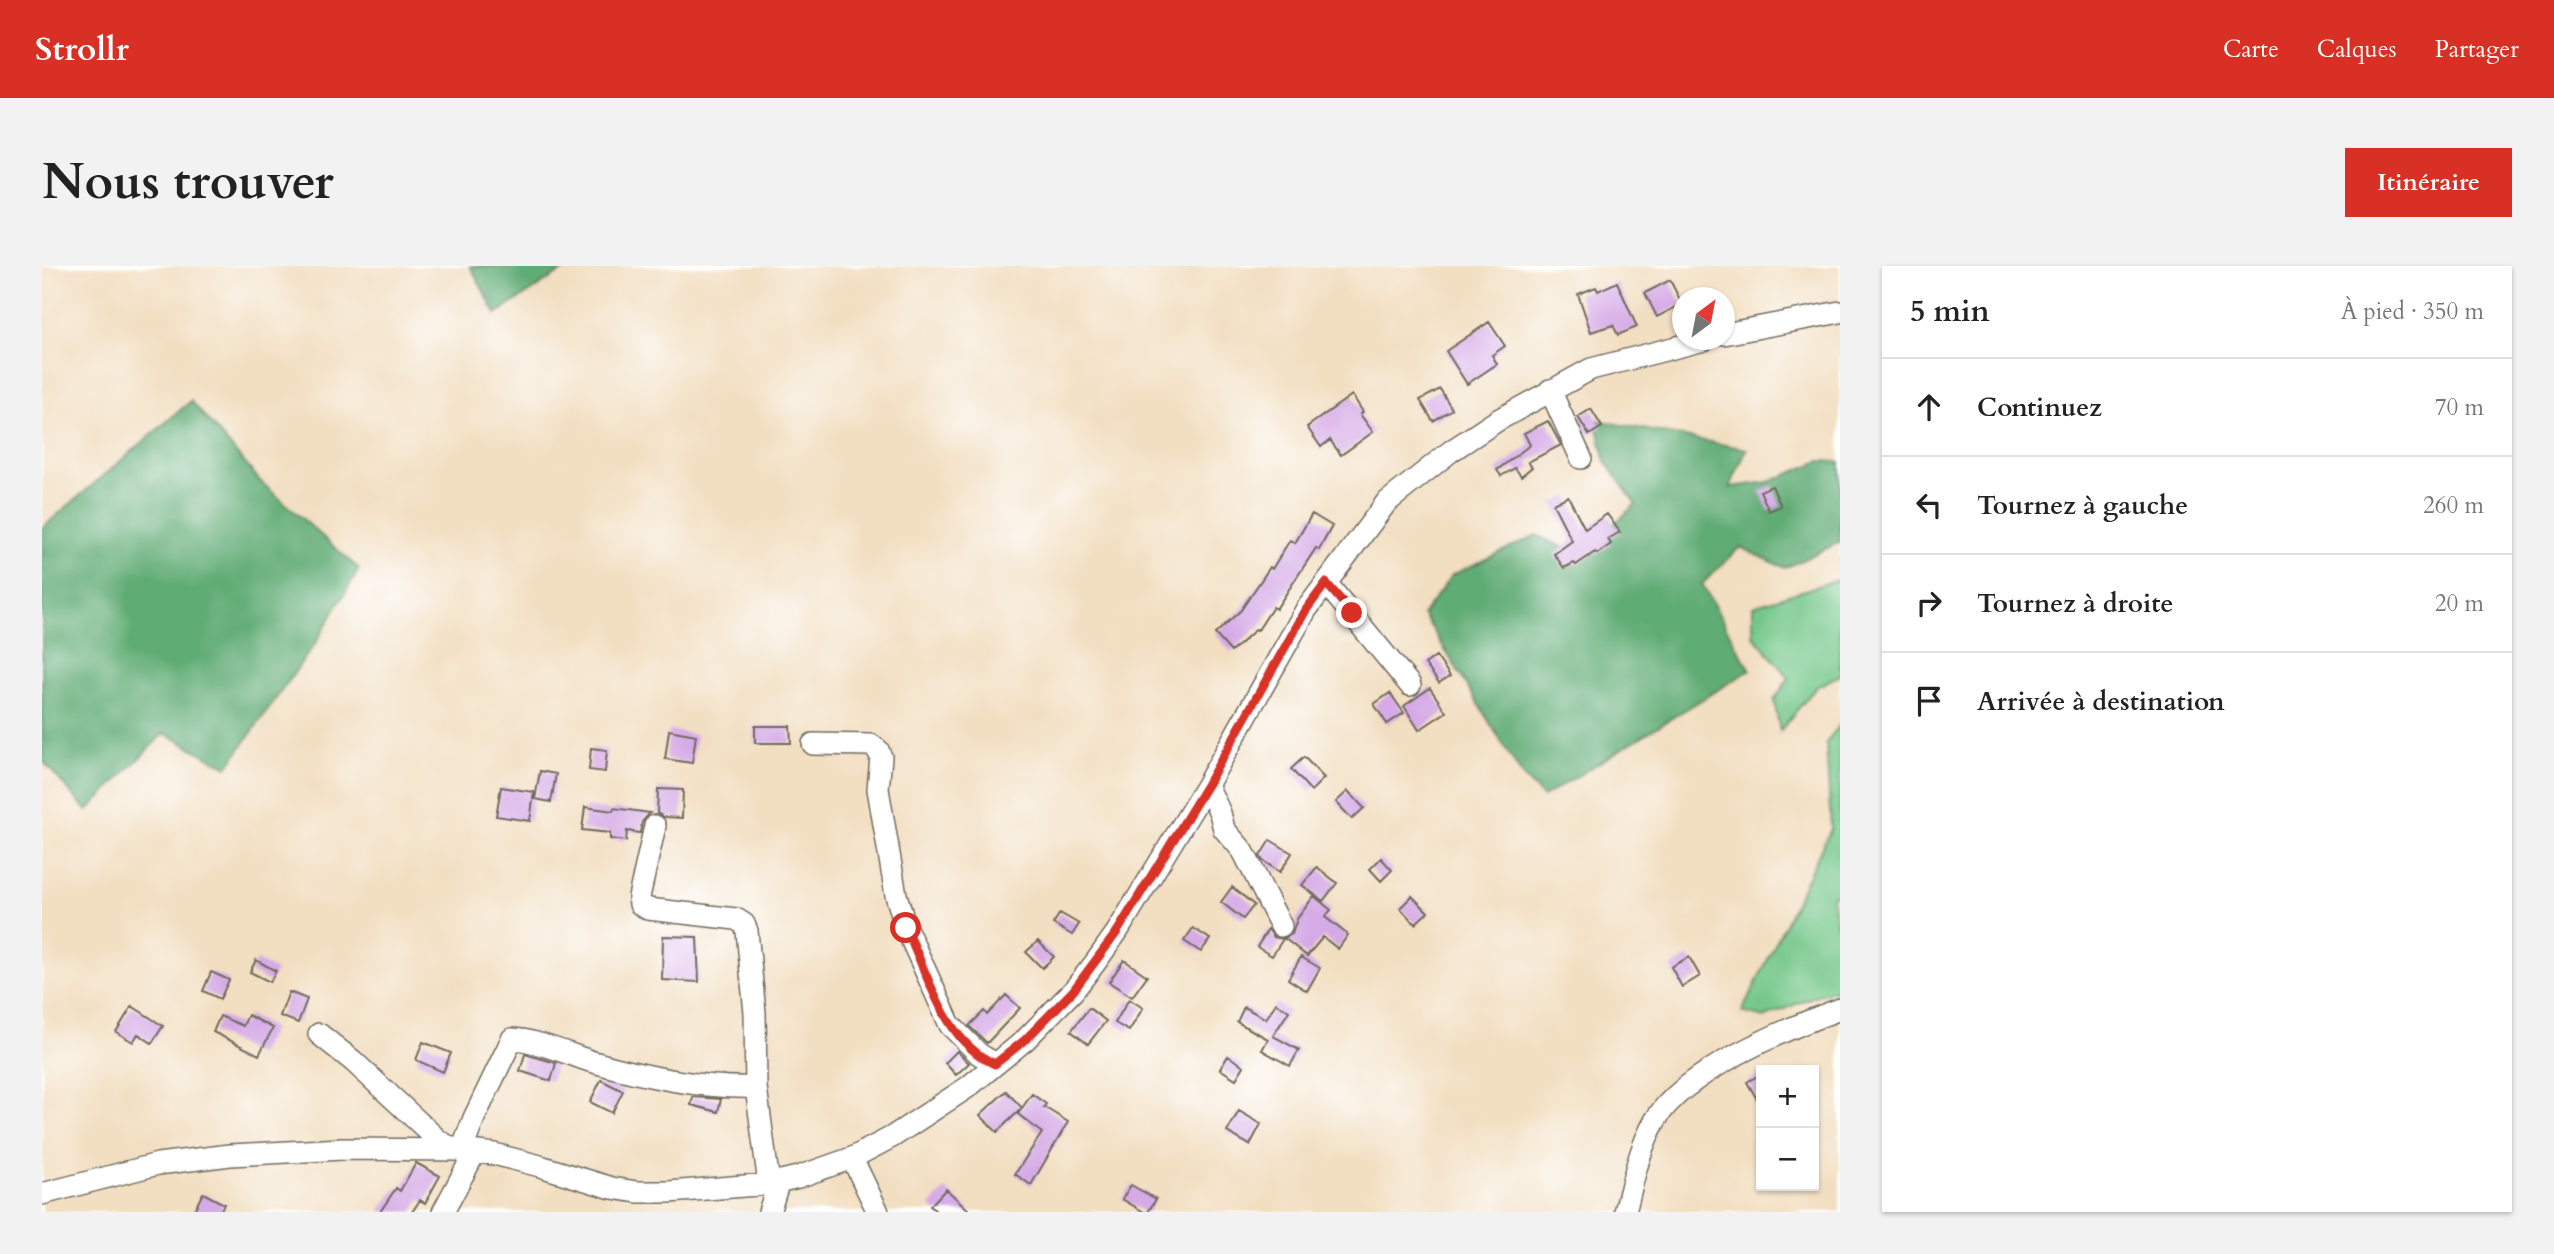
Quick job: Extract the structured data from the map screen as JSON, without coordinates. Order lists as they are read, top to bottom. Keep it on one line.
{"north":"top right","page":{"header":"Strollr","nav":["Carte","Calques","Partager"],"buttons":"Itinéraire","title":"Nous trouver","heading":["5 min","À pied · 350 m"],"list":[["Continuez","70 m"],["Tournez à gauche","260 m"],["Tournez à droite","20 m"],"Arrivée à destination"],"map_buttons":["+","−"]}}
